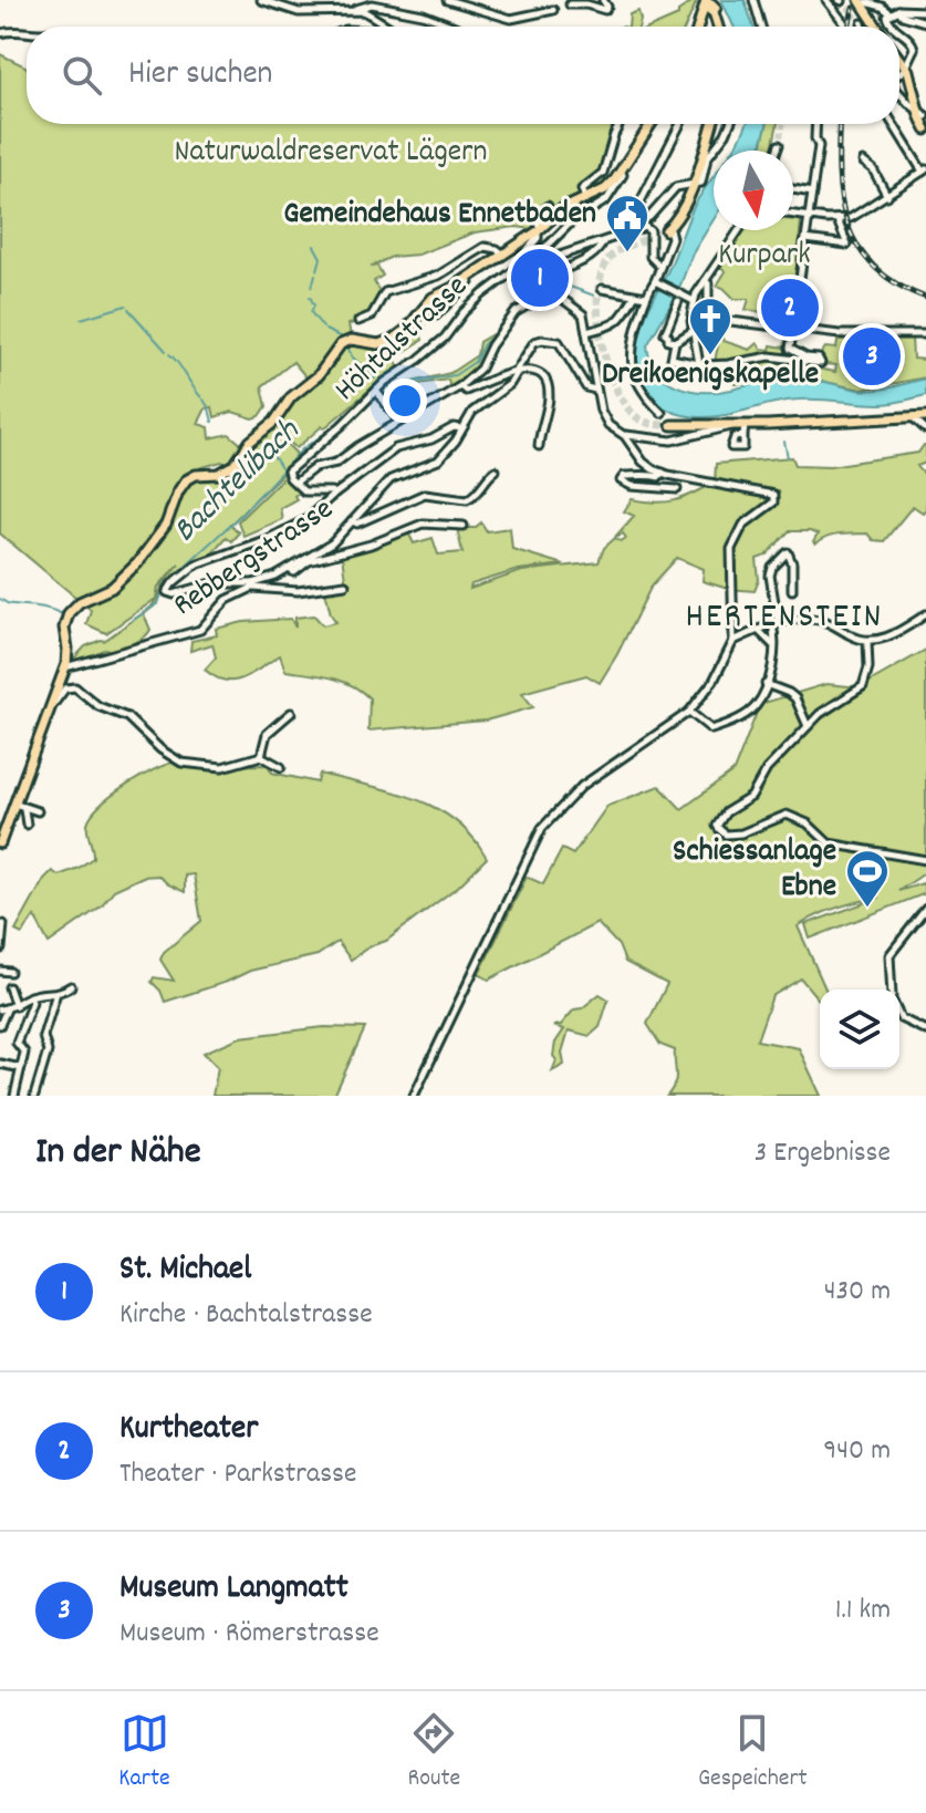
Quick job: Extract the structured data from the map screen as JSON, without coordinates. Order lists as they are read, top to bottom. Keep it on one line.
{"streets":{"street":["Höhtalstrasse","Rebbergstrasse"]},"districts":["HERTENSTEIN"],"water":["Bachtelibach"],"parks":["Naturwaldreservat Lägern","Kurpark"],"places":{"public building":["Gemeindehaus Ennetbaden"],"church":["Dreikoenigskapelle"],"sports":["Schiessanlage Ebne"]},"north":"bottom","page":{"search":"Hier suchen","pins":["1","2","3"],"heading":["In der Nähe","3 Ergebnisse"],"list":[{"mark":"1","name":"St. Michael","note":"Kirche · Bachtalstrasse","value":"430 m"},{"mark":"2","name":"Kurtheater","note":"Theater · Parkstrasse","value":"940 m"},{"mark":"3","name":"Museum Langmatt","note":"Museum · Römerstrasse","value":"1.1 km"}],"nav":["Karte","Route","Gespeichert"]}}
